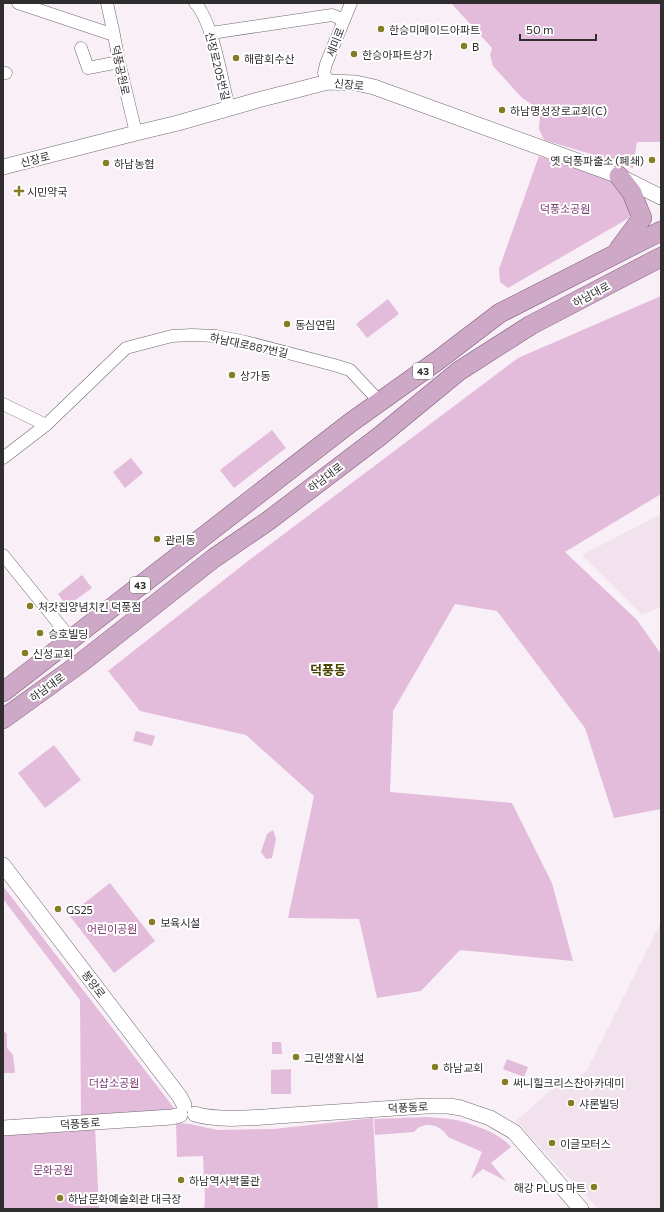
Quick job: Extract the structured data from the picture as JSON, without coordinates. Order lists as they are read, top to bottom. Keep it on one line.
{"streets":{"main road":["하남대로","43"],"street":["세미로","신장로205번길","덕풍공원로","신장로","하남대로887번길","봉양로","덕풍동로"]},"crossings":[["세미로","신장로"],["신장로205번길","신장로"],["덕풍공원로","신장로"],["하남대로","하남대로887번길"],["봉양로","덕풍동로"]],"districts":["덕풍동"],"parks":["덕풍소공원","어린이공원","더샵소공원","문화공원"],"places":{"other":["한승미메이드아파트","B","한승아파트상가","해람회수산","하남명성장로교회(C)","옛 덕풍파출소 (폐쇄)","하남농협","동심연립","상가동","관리동","처갓집양념치킨 덕풍점","승호빌딩","신성교회","GS25","보육시설","그린생활시설","하남교회","써니힐크리스찬아카데미","샤론빌딩","이글모터스","하남역사박물관","해강 PLUS 마트","하남문화예술회관 대극장"],"health":["시민약국"]},"scale_bar":"50 m"}
